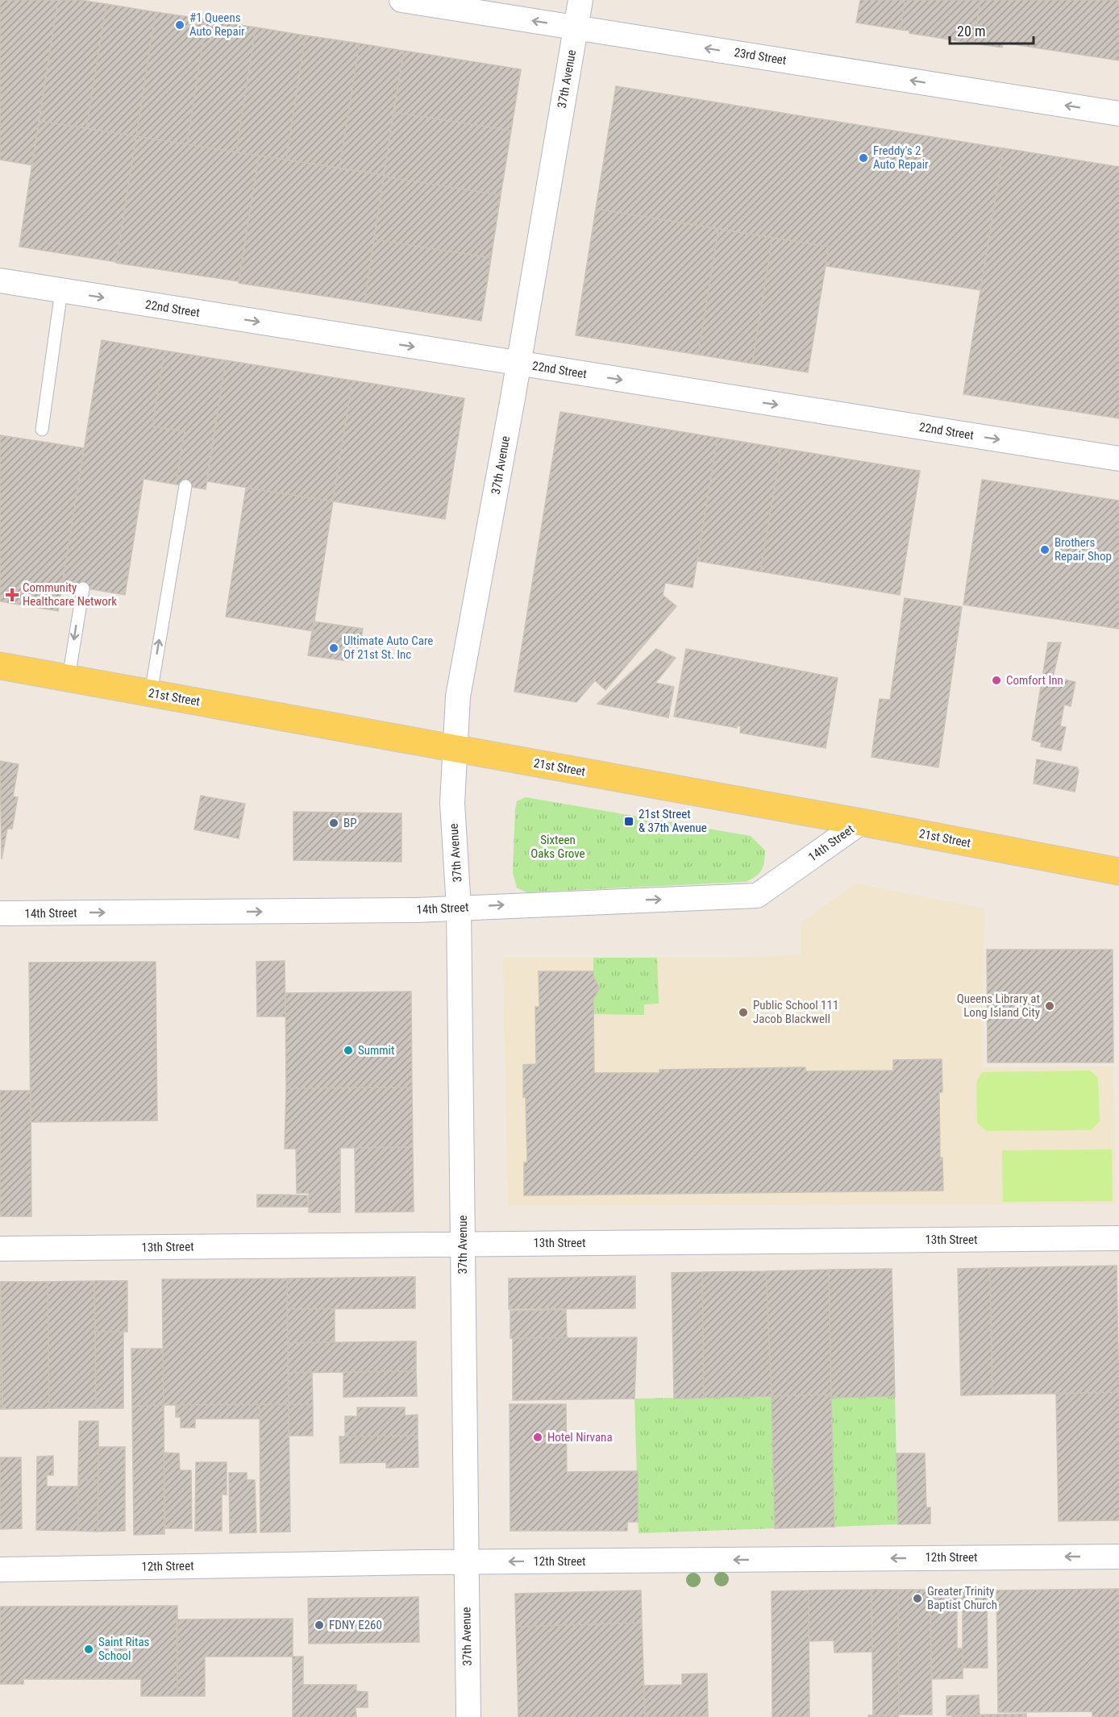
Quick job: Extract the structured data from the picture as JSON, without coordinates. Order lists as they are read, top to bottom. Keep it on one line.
{"streets":{"main road":["21st Street"],"street":["23rd Street","37th Avenue","22nd Street","14th Street","13th Street","12th Street"]},"crossings":[["23rd Street","37th Avenue"],["37th Avenue","22nd Street"],["37th Avenue","21st Street"],["37th Avenue","14th Street"],["37th Avenue","13th Street"],["37th Avenue","12th Street"],["21st Street","14th Street"]],"one_way":["23rd Street","22nd Street","14th Street","12th Street"],"parks":["Sixteen Oaks Grove"],"places":{"other":["#1 Queens Auto Repair","Freddy's 2 Auto Repair","Brothers Repair Shop","Ultimate Auto Care Of 21st St. Inc","Comfort Inn","BP","Queens Library at Long Island City","Public School 111 Jacob Blackwell","Summit","Hotel Nirvana","Greater Trinity Baptist Church","FDNY E260","Saint Ritas School"],"health":["Community Healthcare Network"],"transit":["21st Street & 37th Avenue"]},"scale_bar":"20 m"}
